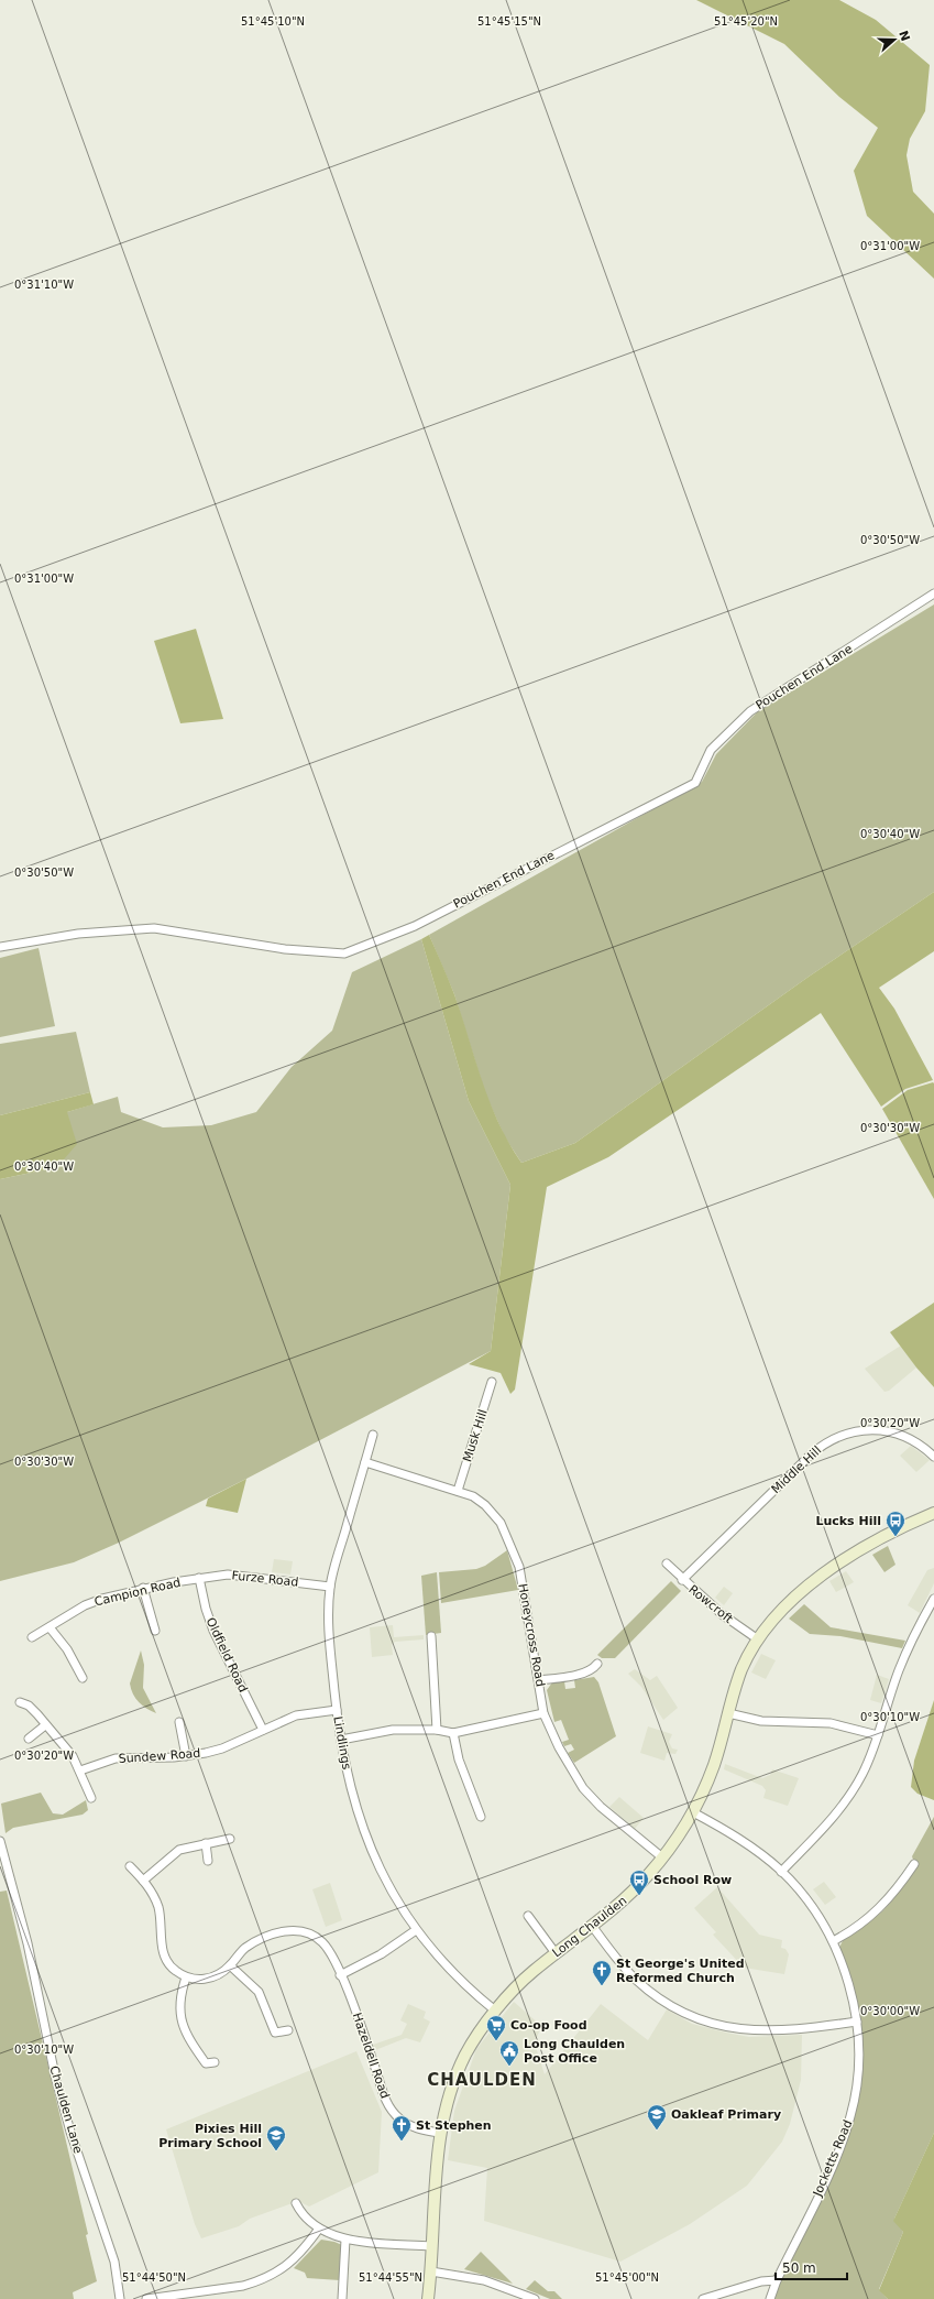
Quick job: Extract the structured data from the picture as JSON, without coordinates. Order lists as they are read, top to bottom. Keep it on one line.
{"streets":{"street":["Pouchen End Lane","Musk Hill","Middle Hill","Furze Road","Campion Road","Rowcroft","Honeycross Road","Oldfield Road","Lindlings","Sundew Road","Long Chaulden","Hazeldell Road","Chaulden Lane","Jocketts Road"]},"crossings":[["Musk Hill","Honeycross Road"],["Middle Hill","Rowcroft"],["Furze Road","Campion Road"],["Furze Road","Oldfield Road"],["Furze Road","Lindlings"],["Campion Road","Oldfield Road"],["Rowcroft","Long Chaulden"],["Honeycross Road","Lindlings"],["Honeycross Road","Long Chaulden"],["Oldfield Road","Sundew Road"],["Lindlings","Sundew Road"],["Lindlings","Long Chaulden"],["Long Chaulden","Hazeldell Road"],["Long Chaulden","Jocketts Road"]],"districts":["CHAULDEN"],"places":{"bus stop":["Lucks Hill","School Row"],"church":["St George's United Reformed Church","St Stephen"],"supermarket":["Co-op Food"],"public building":["Long Chaulden Post Office"],"school or university":["Oakleaf Primary","Pixies Hill Primary School"]},"scale_bar":"50 m","north":"right","coordinates":["51°45'10\"N","51°45'15\"N","51°45'20\"N","0°31'00\"W","0°31'10\"W","0°30'50\"W","0°30'40\"W","0°30'30\"W","0°30'20\"W","0°30'10\"W","0°30'00\"W","51°44'50\"N","51°44'55\"N","51°45'00\"N"]}
